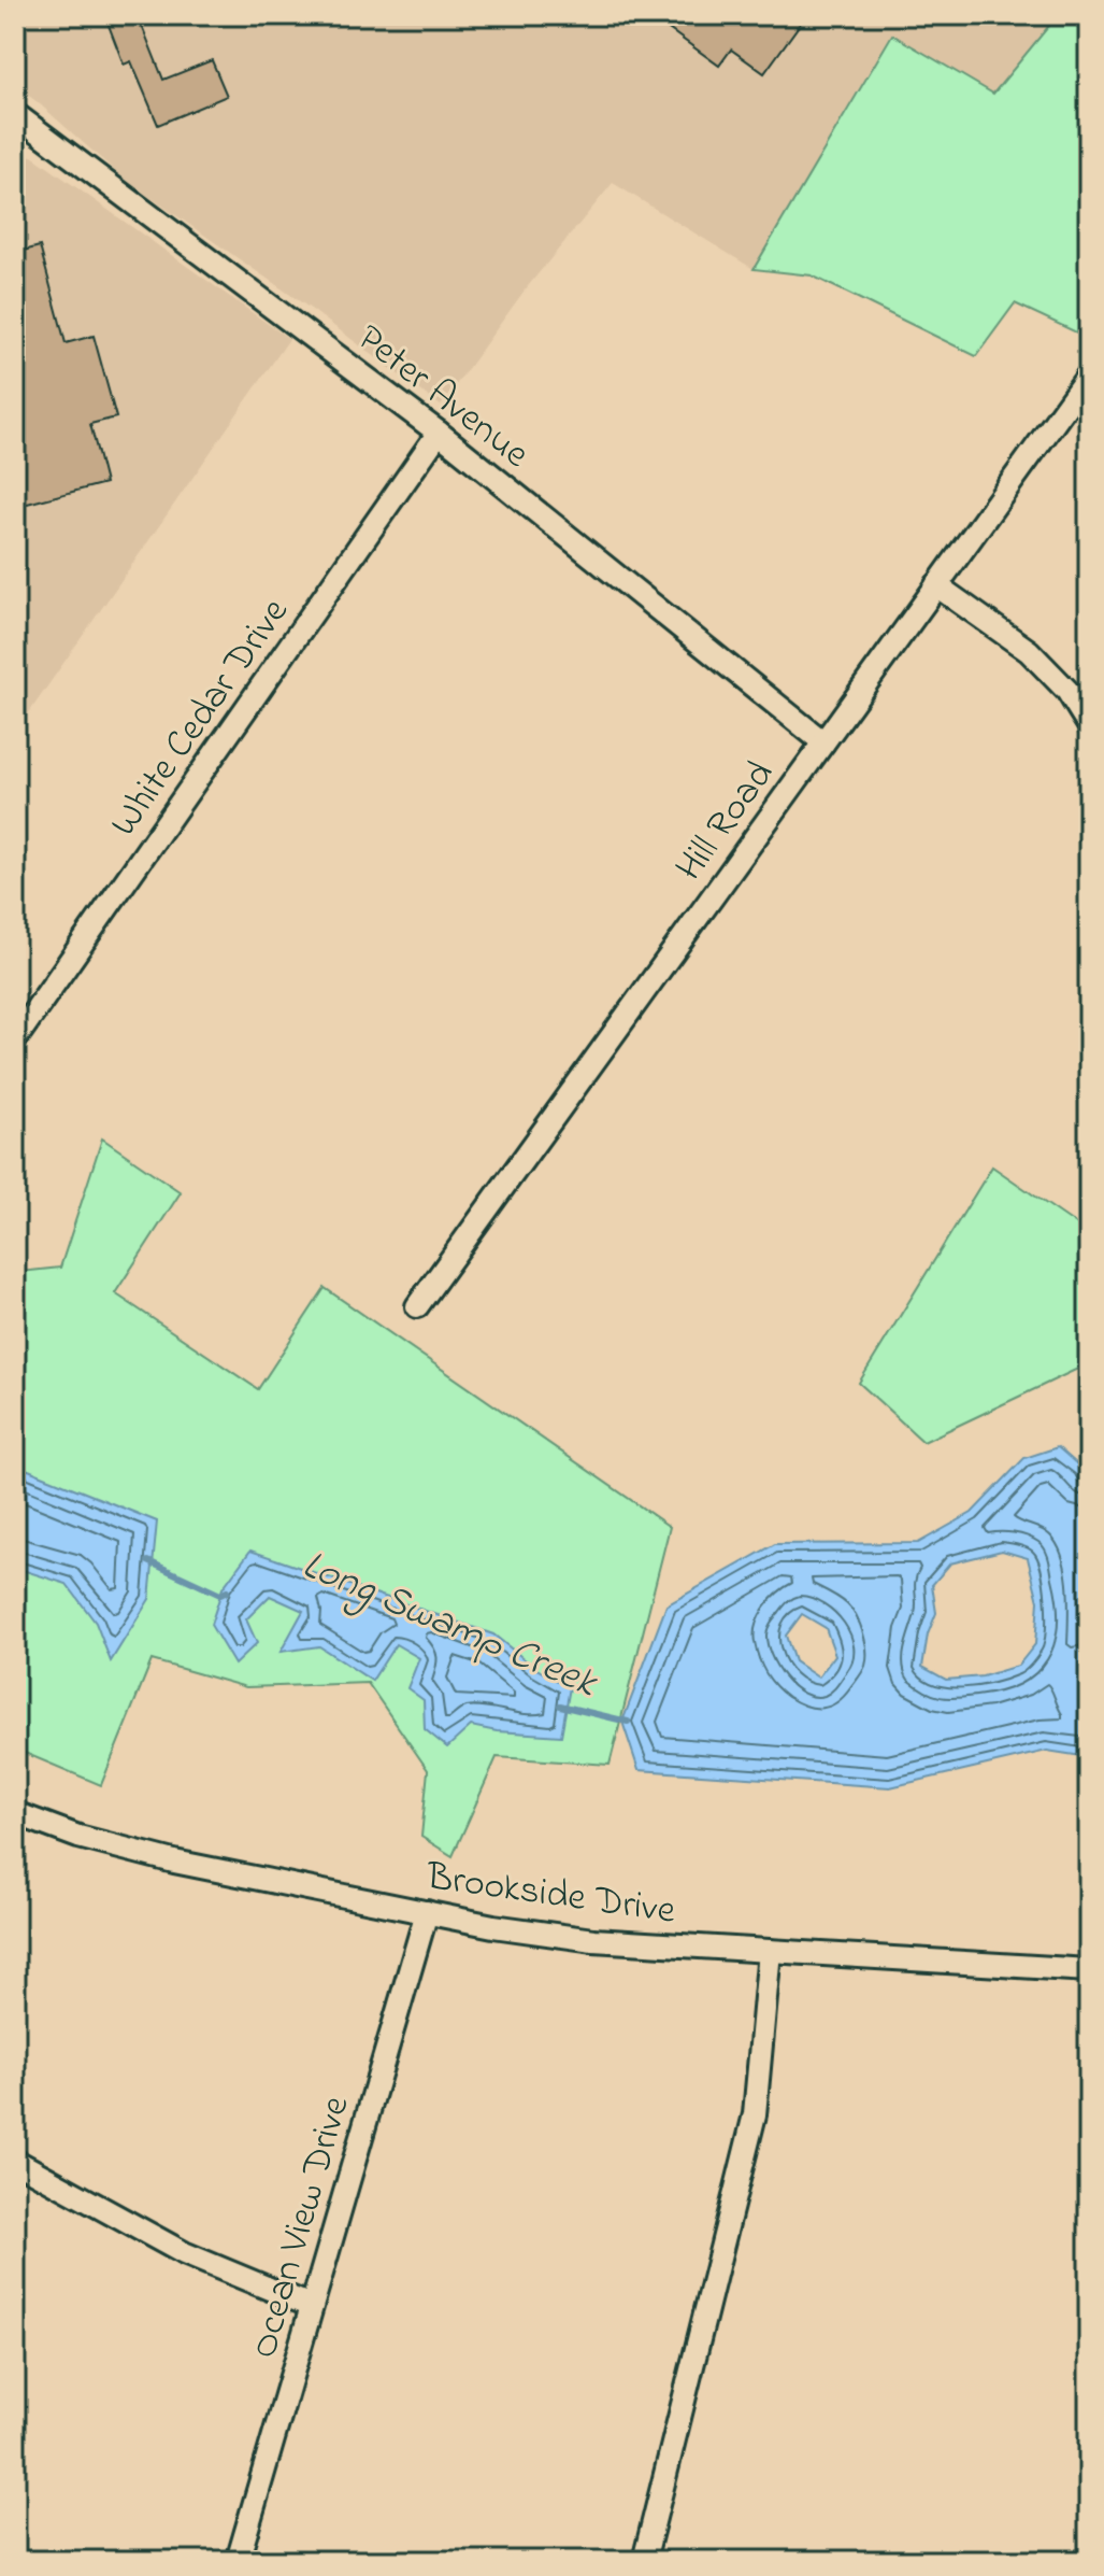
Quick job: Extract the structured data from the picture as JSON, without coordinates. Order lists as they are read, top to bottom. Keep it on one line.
{"streets":{"street":["Peter Avenue","White Cedar Drive","Hill Road","Brookside Drive","Ocean View Drive"]},"crossings":[["Peter Avenue","White Cedar Drive"],["Peter Avenue","Hill Road"],["Brookside Drive","Ocean View Drive"]],"water":["Long Swamp Creek"]}
